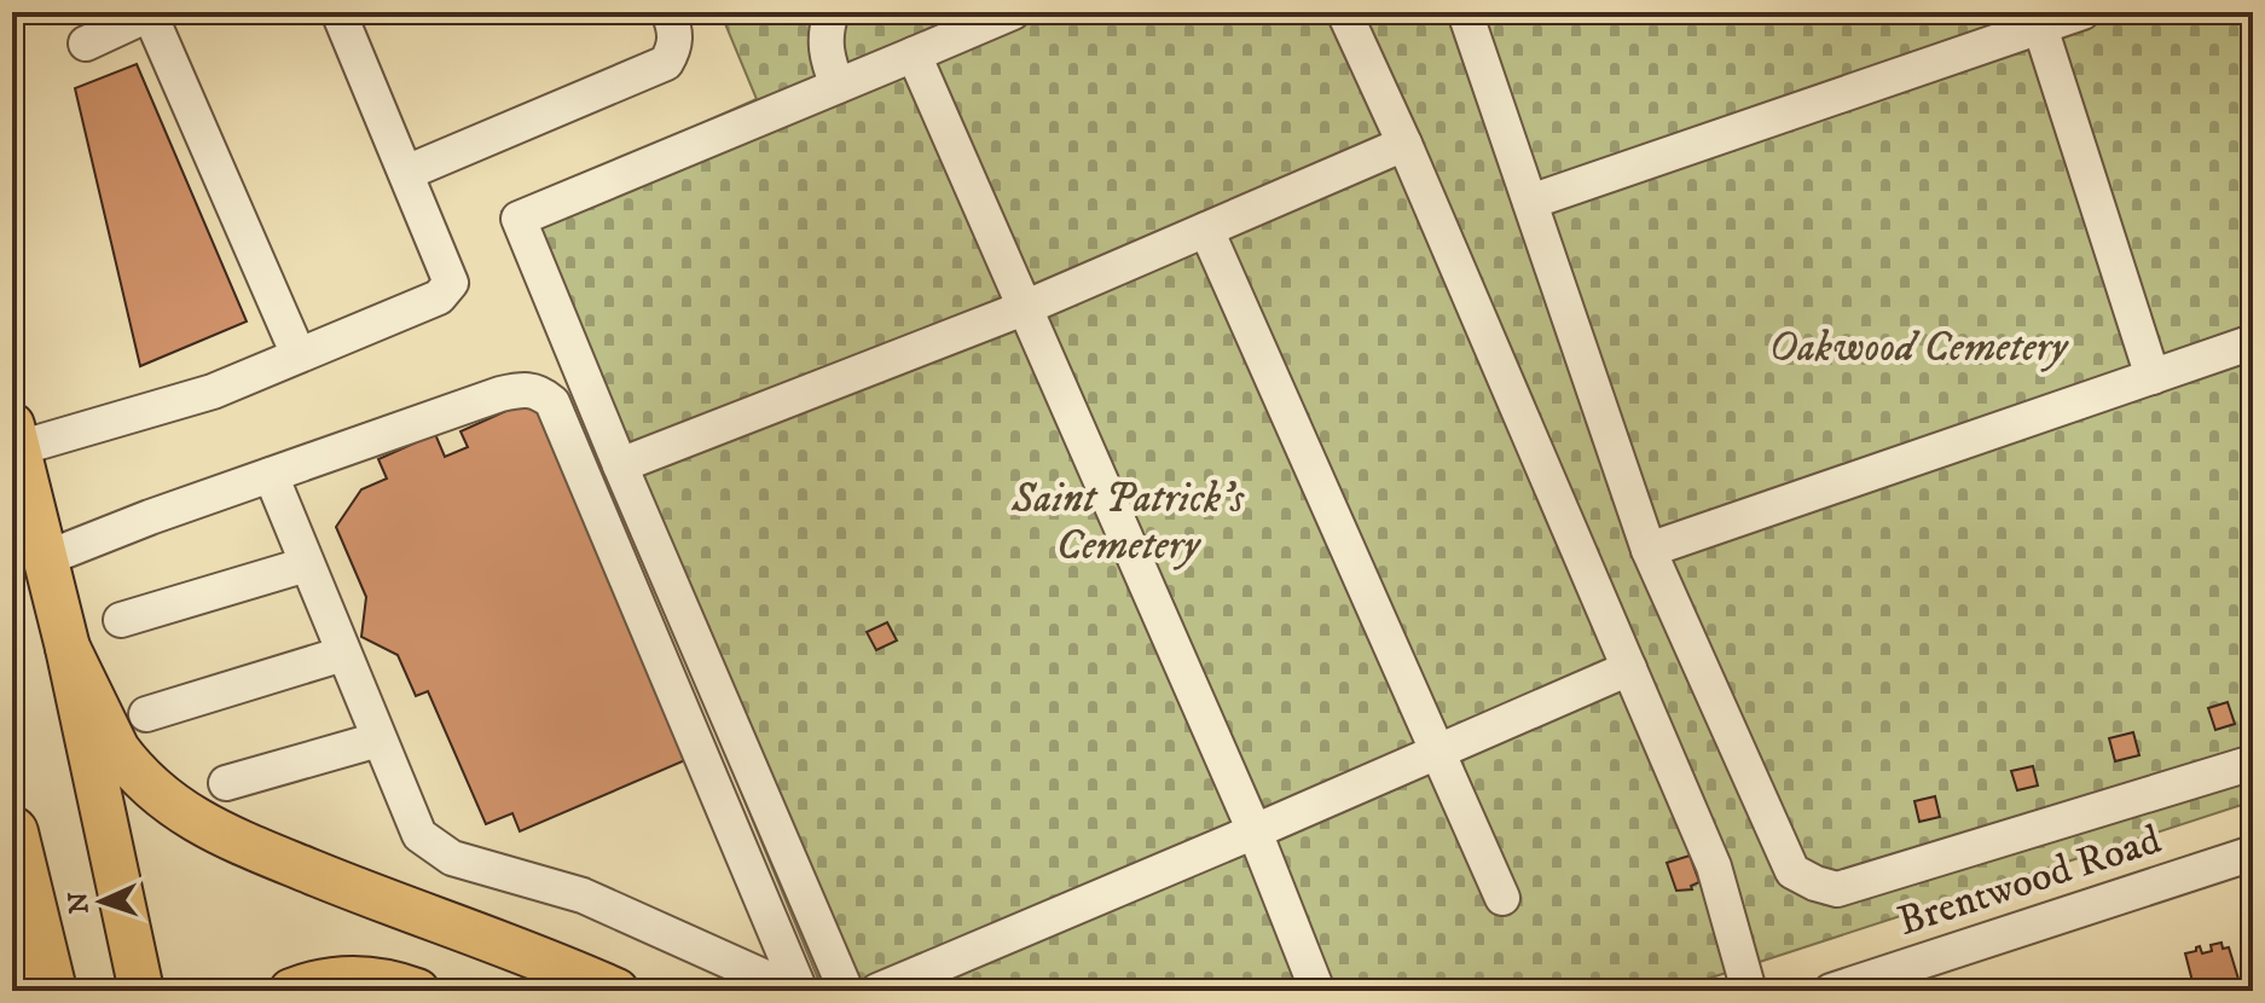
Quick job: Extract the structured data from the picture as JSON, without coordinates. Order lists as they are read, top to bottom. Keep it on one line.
{"streets":{"street":["Brentwood Road"]},"parks":["Oakwood Cemetery","Saint Patrick's Cemetery"],"north":"left"}
